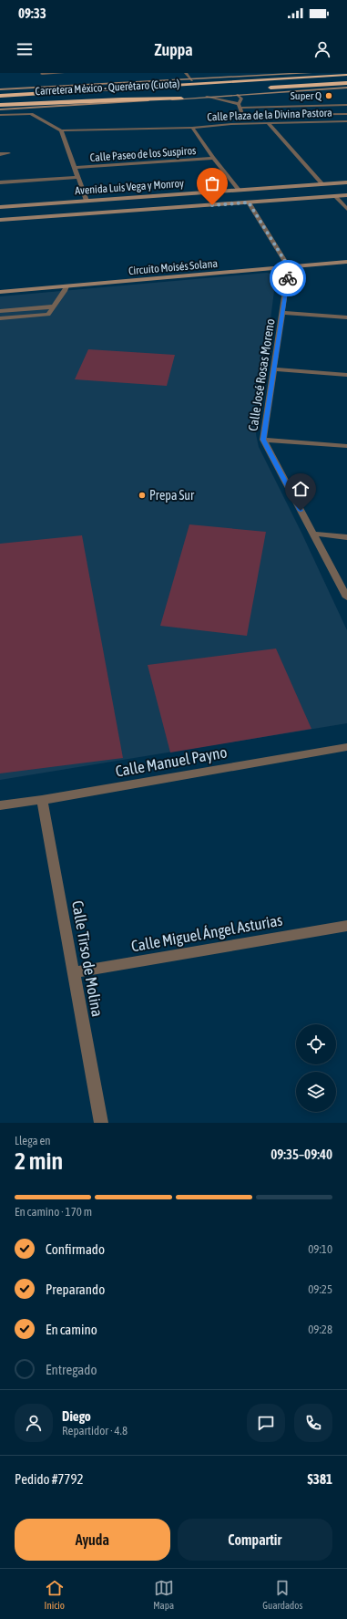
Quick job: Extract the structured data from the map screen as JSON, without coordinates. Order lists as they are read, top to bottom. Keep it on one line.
{"streets":{"highway":["Carretera México - Querétaro (Cuota)"],"main road":["Avenida Luis Vega y Monroy","Circuito Moisés Solana"],"street":["Calle Plaza de la Divina Pastora","Calle Paseo de los Suspiros","Calle José Rosas Moreno","Calle Manuel Payno","Calle Miguel Ángel Asturias","Calle Tirso de Molina"]},"crossings":[["Circuito Moisés Solana","Calle José Rosas Moreno"],["Calle Manuel Payno","Calle Tirso de Molina"],["Calle Miguel Ángel Asturias","Calle Tirso de Molina"]],"places":["Super Q","Prepa Sur"],"page":{"status":"09:33","header":"Zuppa","heading":["2 min","Llega en","09:35–09:40"],"panel":["Diego","Repartidor · 4.8","Pedido #7792","$381"],"bar":"En camino · 170 m","list":[["Confirmado","09:10"],["Preparando","09:25"],["En camino","09:28"],"Entregado"],"buttons":["Ayuda","Compartir"],"tabs":["Inicio","Mapa","Guardados"]}}
